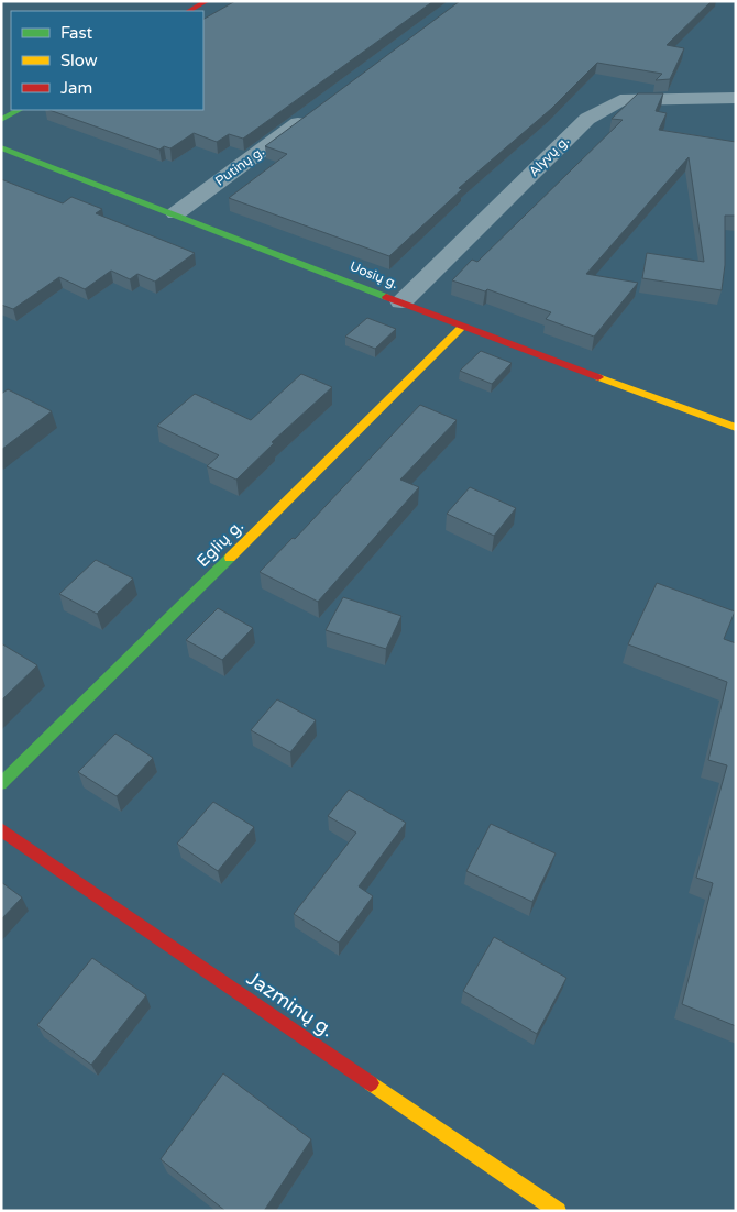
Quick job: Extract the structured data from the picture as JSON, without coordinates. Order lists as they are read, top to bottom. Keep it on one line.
{"streets":{"street":["Alyvų g.","Putinų g.","Uosių g.","Eglių g.","Jazminų g."]},"crossings":[["Alyvų g.","Uosių g."],["Putinų g.","Uosių g."],["Uosių g.","Eglių g."]],"legend":["Fast","Slow","Jam"]}
